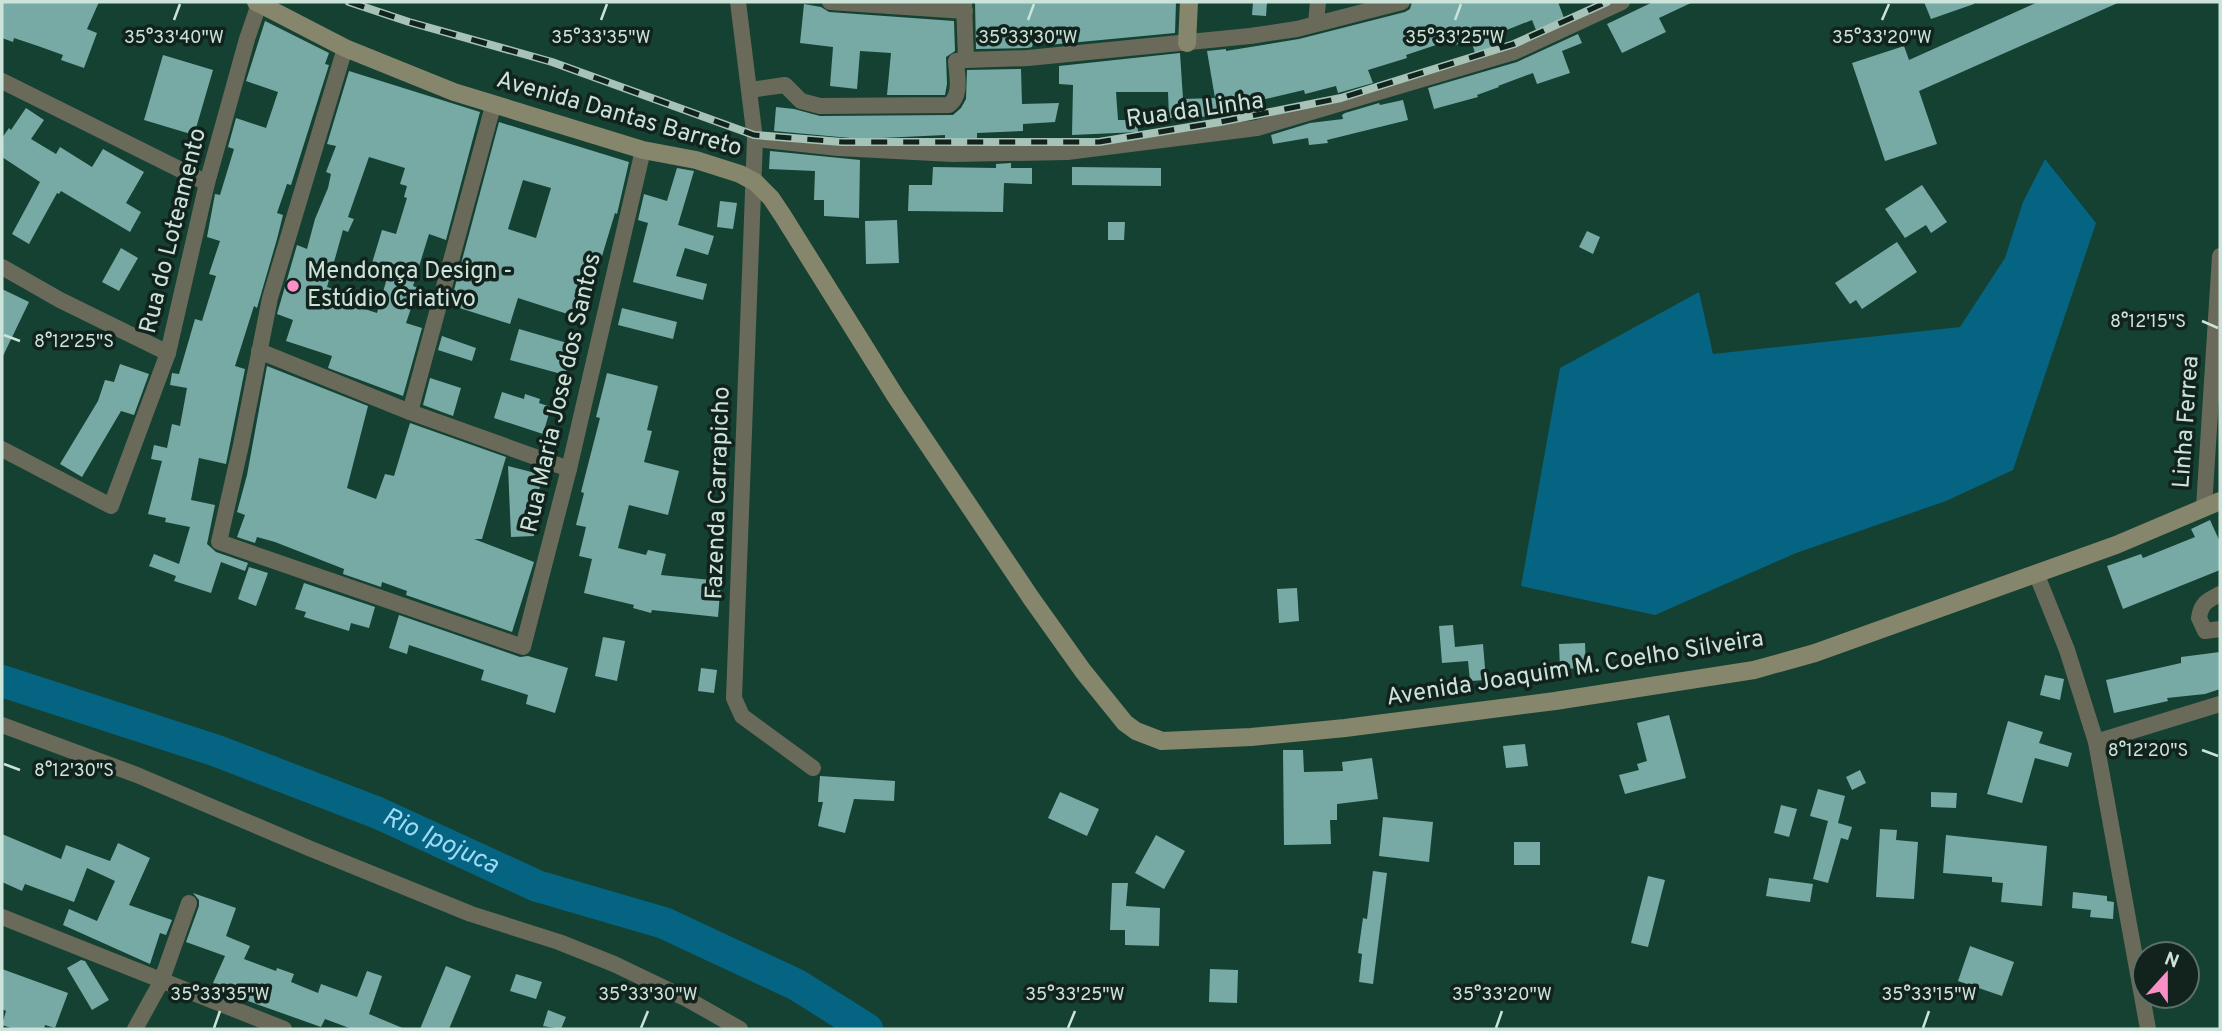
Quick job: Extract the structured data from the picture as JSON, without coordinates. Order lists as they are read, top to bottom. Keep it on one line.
{"streets":{"main road":["Avenida Dantas Barreto","Avenida Joaquim M. Coelho Silveira"],"street":["Rua da Linha","Rua do Loteamento","Rua Maria Jose dos Santos","Linha Ferrea","Fazenda Carrapicho"]},"crossings":[["Rua da Linha","Fazenda Carrapicho"],["Avenida Dantas Barreto","Rua do Loteamento"],["Avenida Dantas Barreto","Rua Maria Jose dos Santos"],["Avenida Dantas Barreto","Fazenda Carrapicho"],["Avenida Dantas Barreto","Avenida Joaquim M. Coelho Silveira"],["Linha Ferrea","Avenida Joaquim M. Coelho Silveira"]],"water":["Rio Ipojuca"],"places":["Mendonça Design - Estúdio Criativo"],"north":"top","coordinates":["35°33'40\"W","35°33'35\"W","35°33'30\"W","35°33'25\"W","35°33'20\"W","8°12'15\"S","8°12'25\"S","8°12'20\"S","8°12'30\"S","35°33'15\"W"]}
